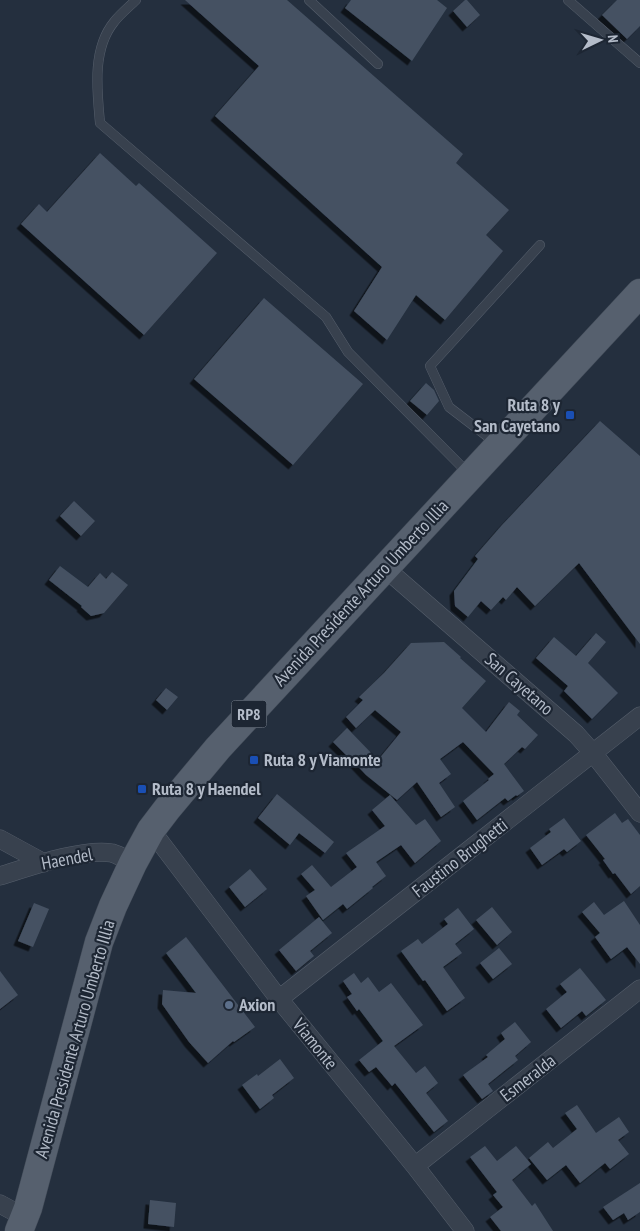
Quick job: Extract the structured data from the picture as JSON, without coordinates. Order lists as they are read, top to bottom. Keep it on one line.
{"streets":{"main road":["Avenida Presidente Arturo Umberto Illia","RP8"],"street":["San Cayetano","Faustino Brughetti","Haendel","Viamonte","Esmeralda"]},"crossings":[["Avenida Presidente Arturo Umberto Illia","San Cayetano"],["Avenida Presidente Arturo Umberto Illia","Haendel"],["Avenida Presidente Arturo Umberto Illia","Viamonte"],["San Cayetano","Faustino Brughetti"],["Faustino Brughetti","Viamonte"],["Viamonte","Esmeralda"]],"places":{"transit":["Ruta 8 y San Cayetano","Ruta 8 y Viamonte","Ruta 8 y Haendel"],"other":["Axion"]},"north":"right"}
